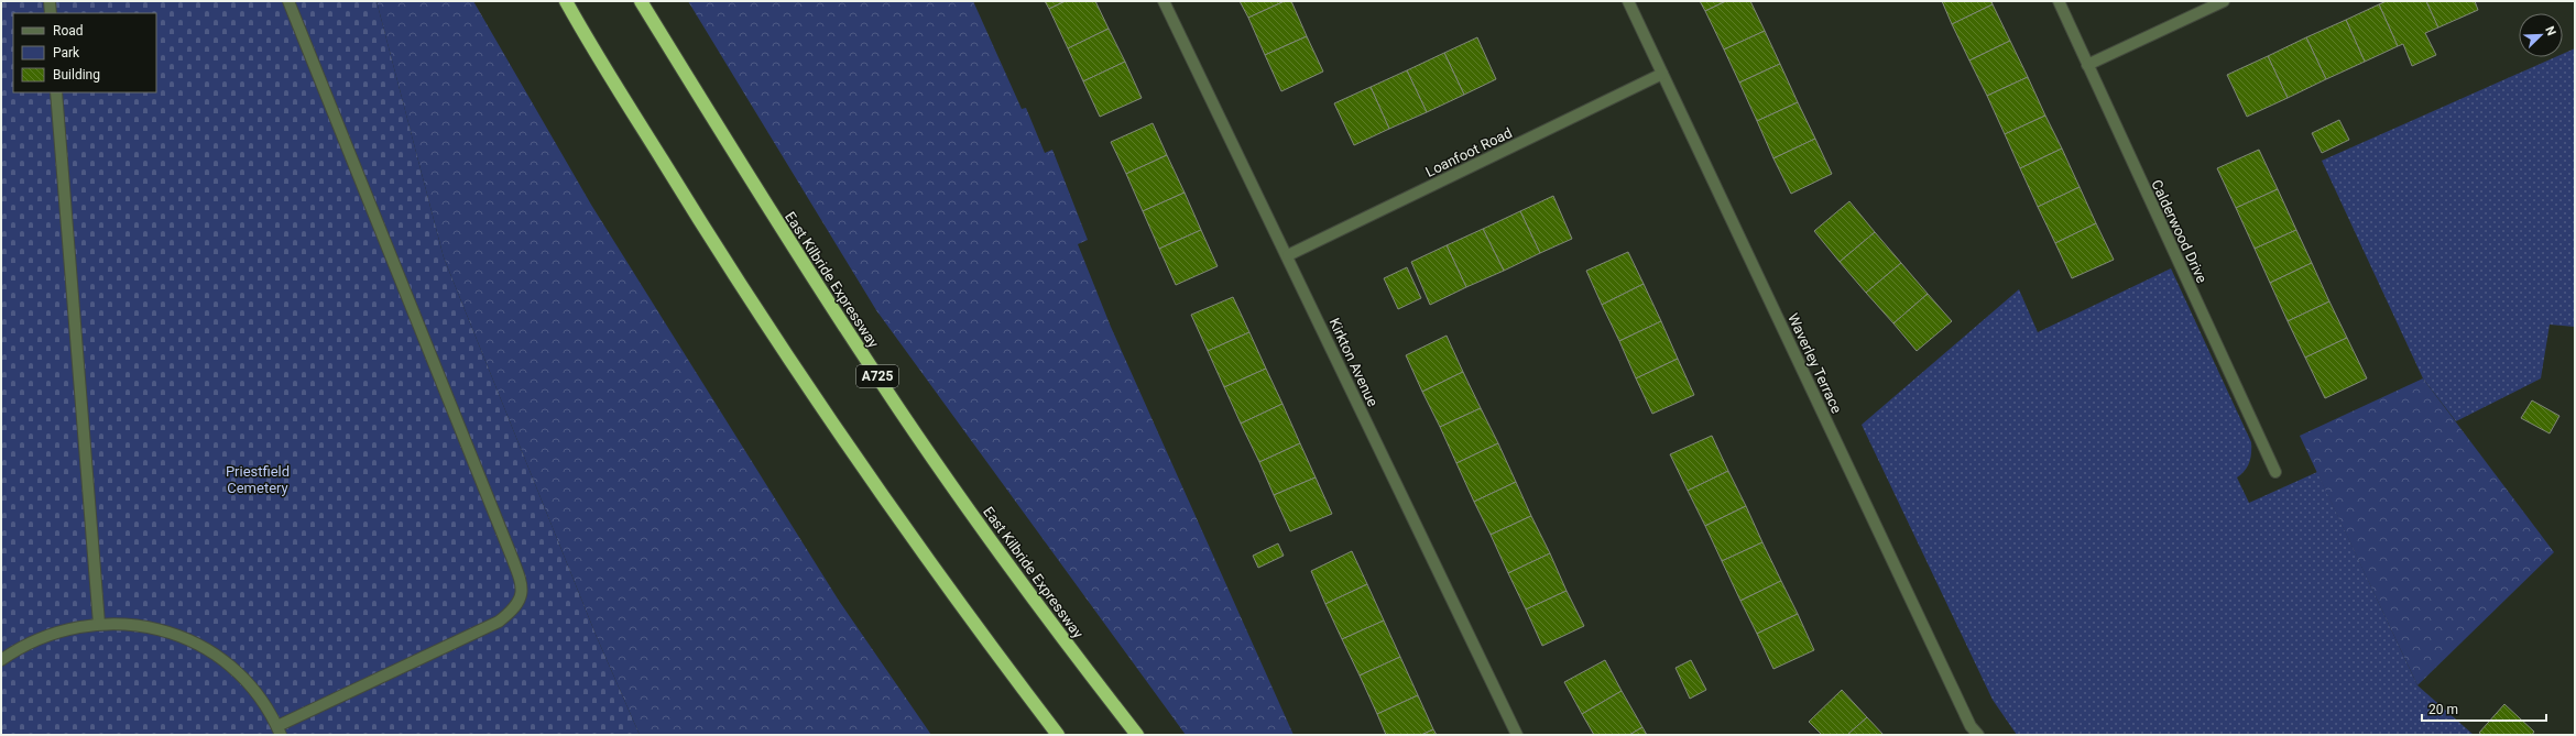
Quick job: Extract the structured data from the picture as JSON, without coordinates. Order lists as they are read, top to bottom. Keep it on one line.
{"streets":{"highway":["East Kilbride Expressway","A725"],"street":["Loanfoot Road","Calderwood Drive","Kirkton Avenue","Waverley Terrace"]},"crossings":[["Loanfoot Road","Kirkton Avenue"],["Loanfoot Road","Waverley Terrace"]],"parks":["Priestfield Cemetery"],"legend":["Road","Park","Building"],"scale_bar":"20 m","north":"top right"}
